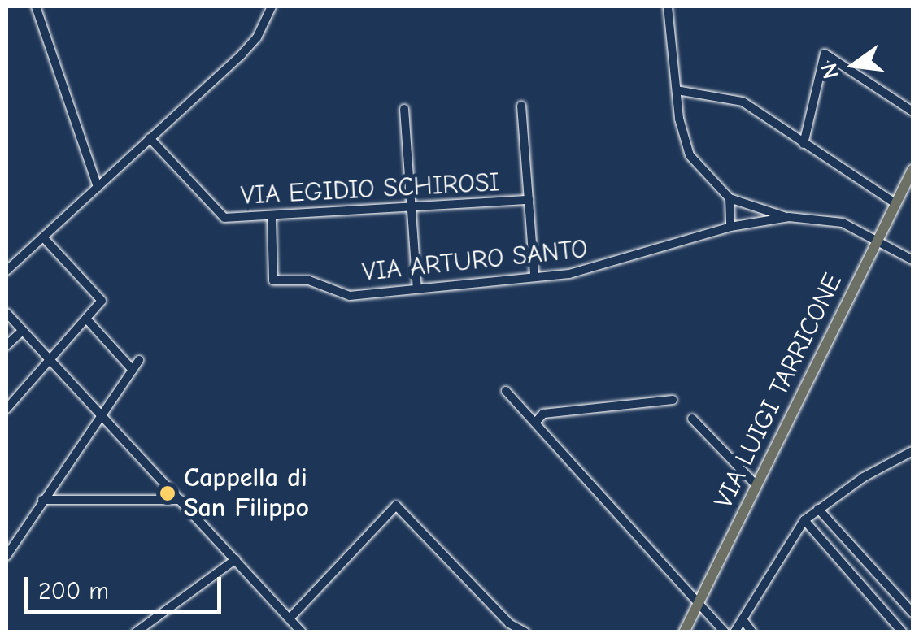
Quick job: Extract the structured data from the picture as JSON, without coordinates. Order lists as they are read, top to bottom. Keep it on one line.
{"streets":{"main road":["VIA LUIGI TARRICONE"],"street":["VIA EGIDIO SCHIROSI","VIA ARTURO SANTO"]},"crossings":[["VIA EGIDIO SCHIROSI","VIA ARTURO SANTO"],["VIA ARTURO SANTO","VIA LUIGI TARRICONE"]],"places":["Cappella di San Filippo"],"scale_bar":"200 m","north":"left"}
